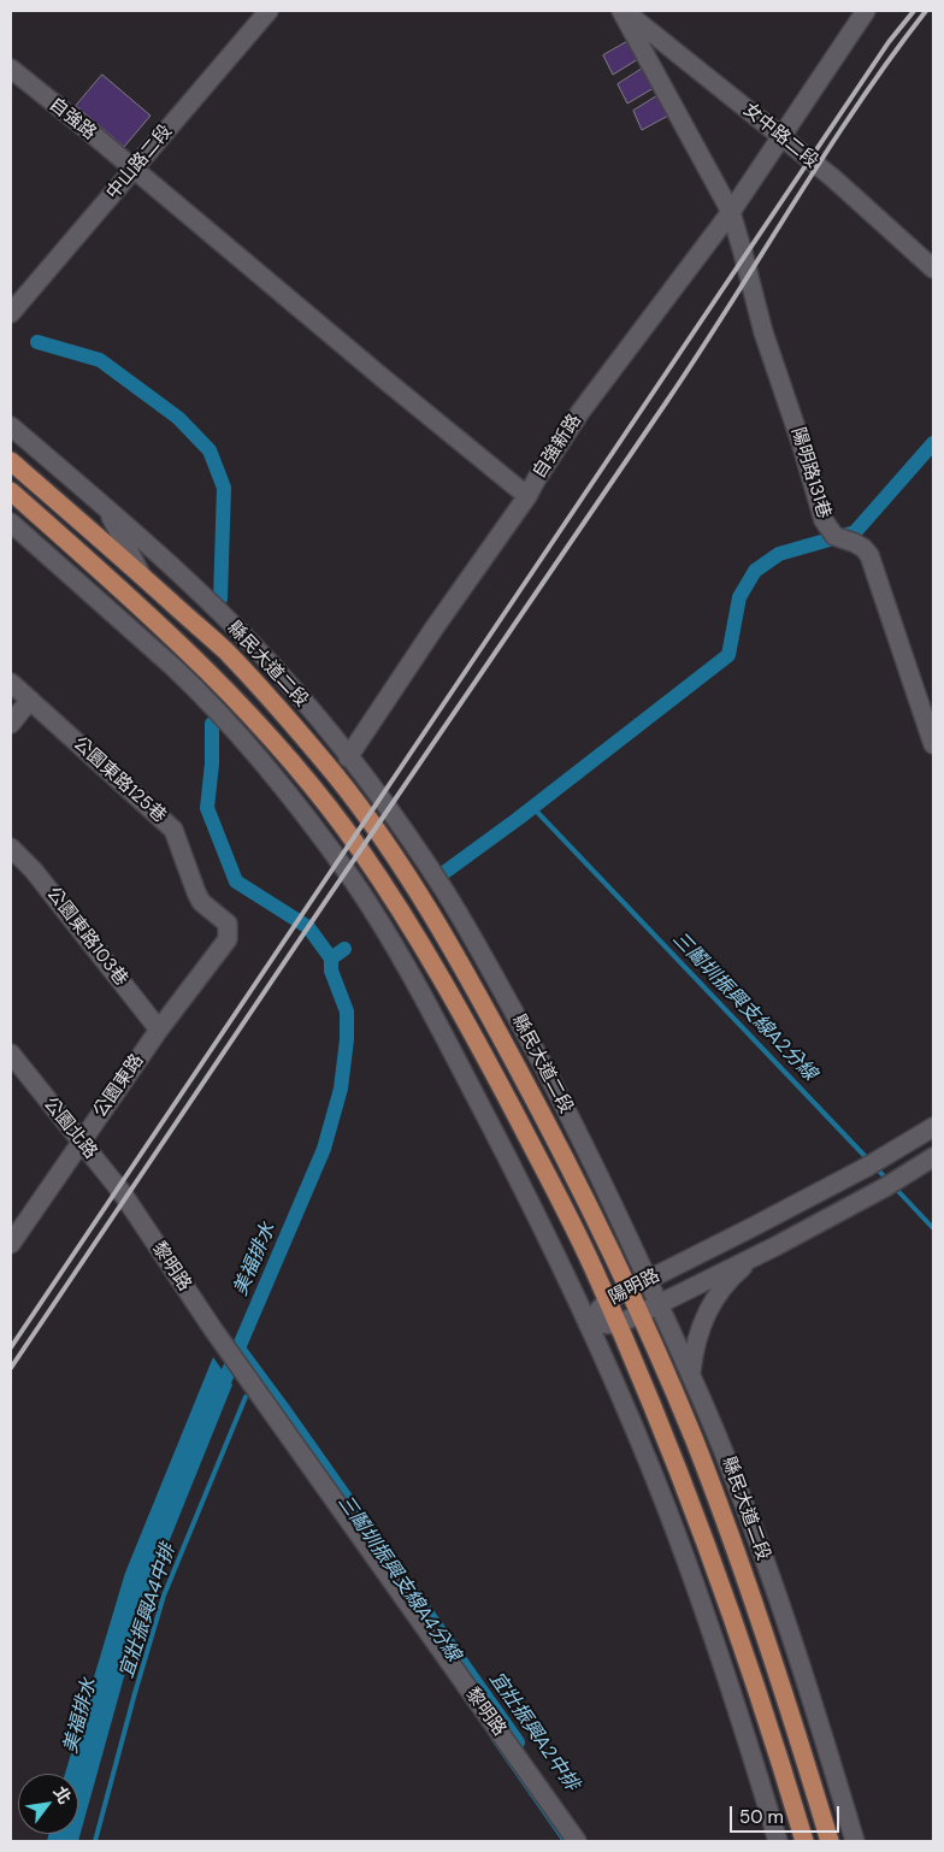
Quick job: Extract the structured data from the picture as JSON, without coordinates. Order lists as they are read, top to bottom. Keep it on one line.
{"streets":{"main road":["縣民大道二段"],"street":["自強路","女中路二段","中山路二段","自強新路","陽明路131巷","公園東路125巷","公園東路103巷","公園東路","公園北路","黎明路","陽明路"]},"crossings":[["自強路","中山路二段"],["自強路","自強新路"],["女中路二段","自強新路"],["女中路二段","陽明路131巷"],["中山路二段","自強新路"],["自強新路","陽明路131巷"],["縣民大道二段","陽明路"],["公園東路125巷","公園東路"],["公園東路103巷","公園東路"],["公園東路","公園北路"],["公園北路","黎明路"]],"water":["三鬮圳振興支線A2分線","美福排水","三鬮圳振興支線A4分線","宜壯振興A4中排","宜壯振興A2中排"],"scale_bar":"50 m","north":"top right"}
